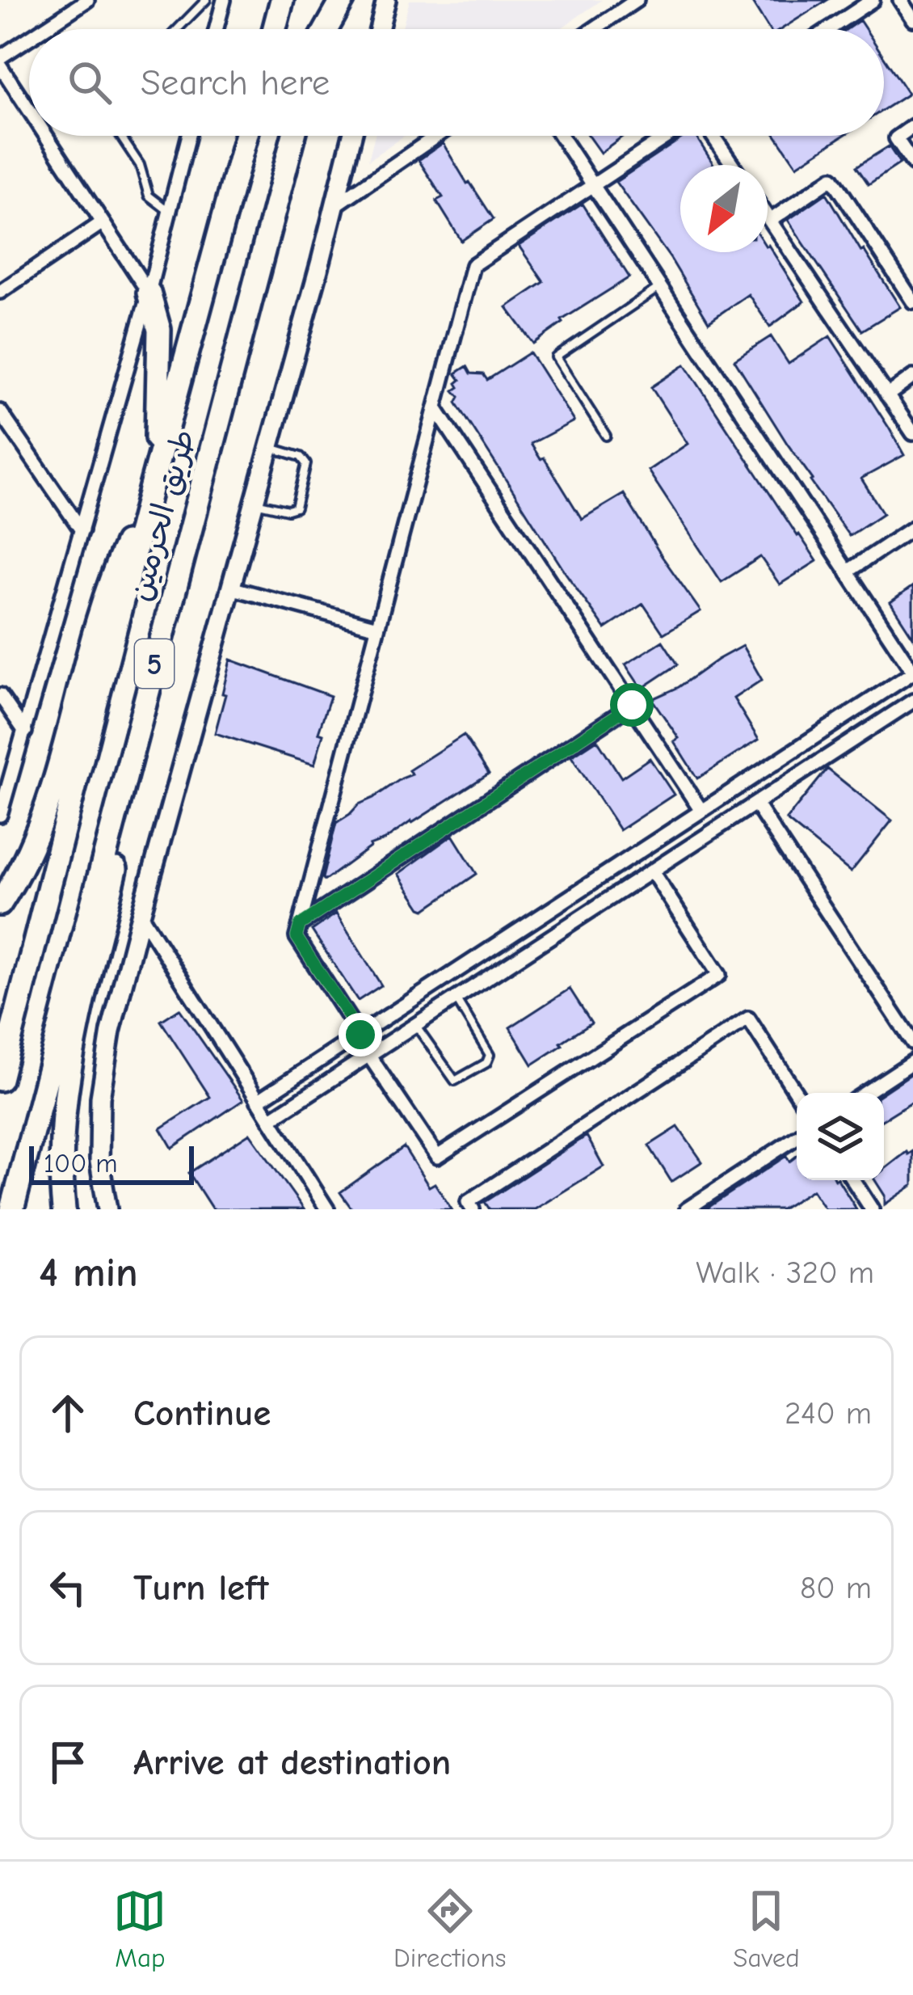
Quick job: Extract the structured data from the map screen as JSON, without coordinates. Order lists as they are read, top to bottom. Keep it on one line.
{"streets":{"highway":["طريق الحرمين","5"]},"scale_bar":"100 m","north":"bottom left","page":{"search":"Search here","scale":"100 m","heading":["4 min","Walk · 320 m"],"list":[["Continue","240 m"],["Turn left","80 m"],"Arrive at destination"],"nav":["Map","Directions","Saved"]}}
